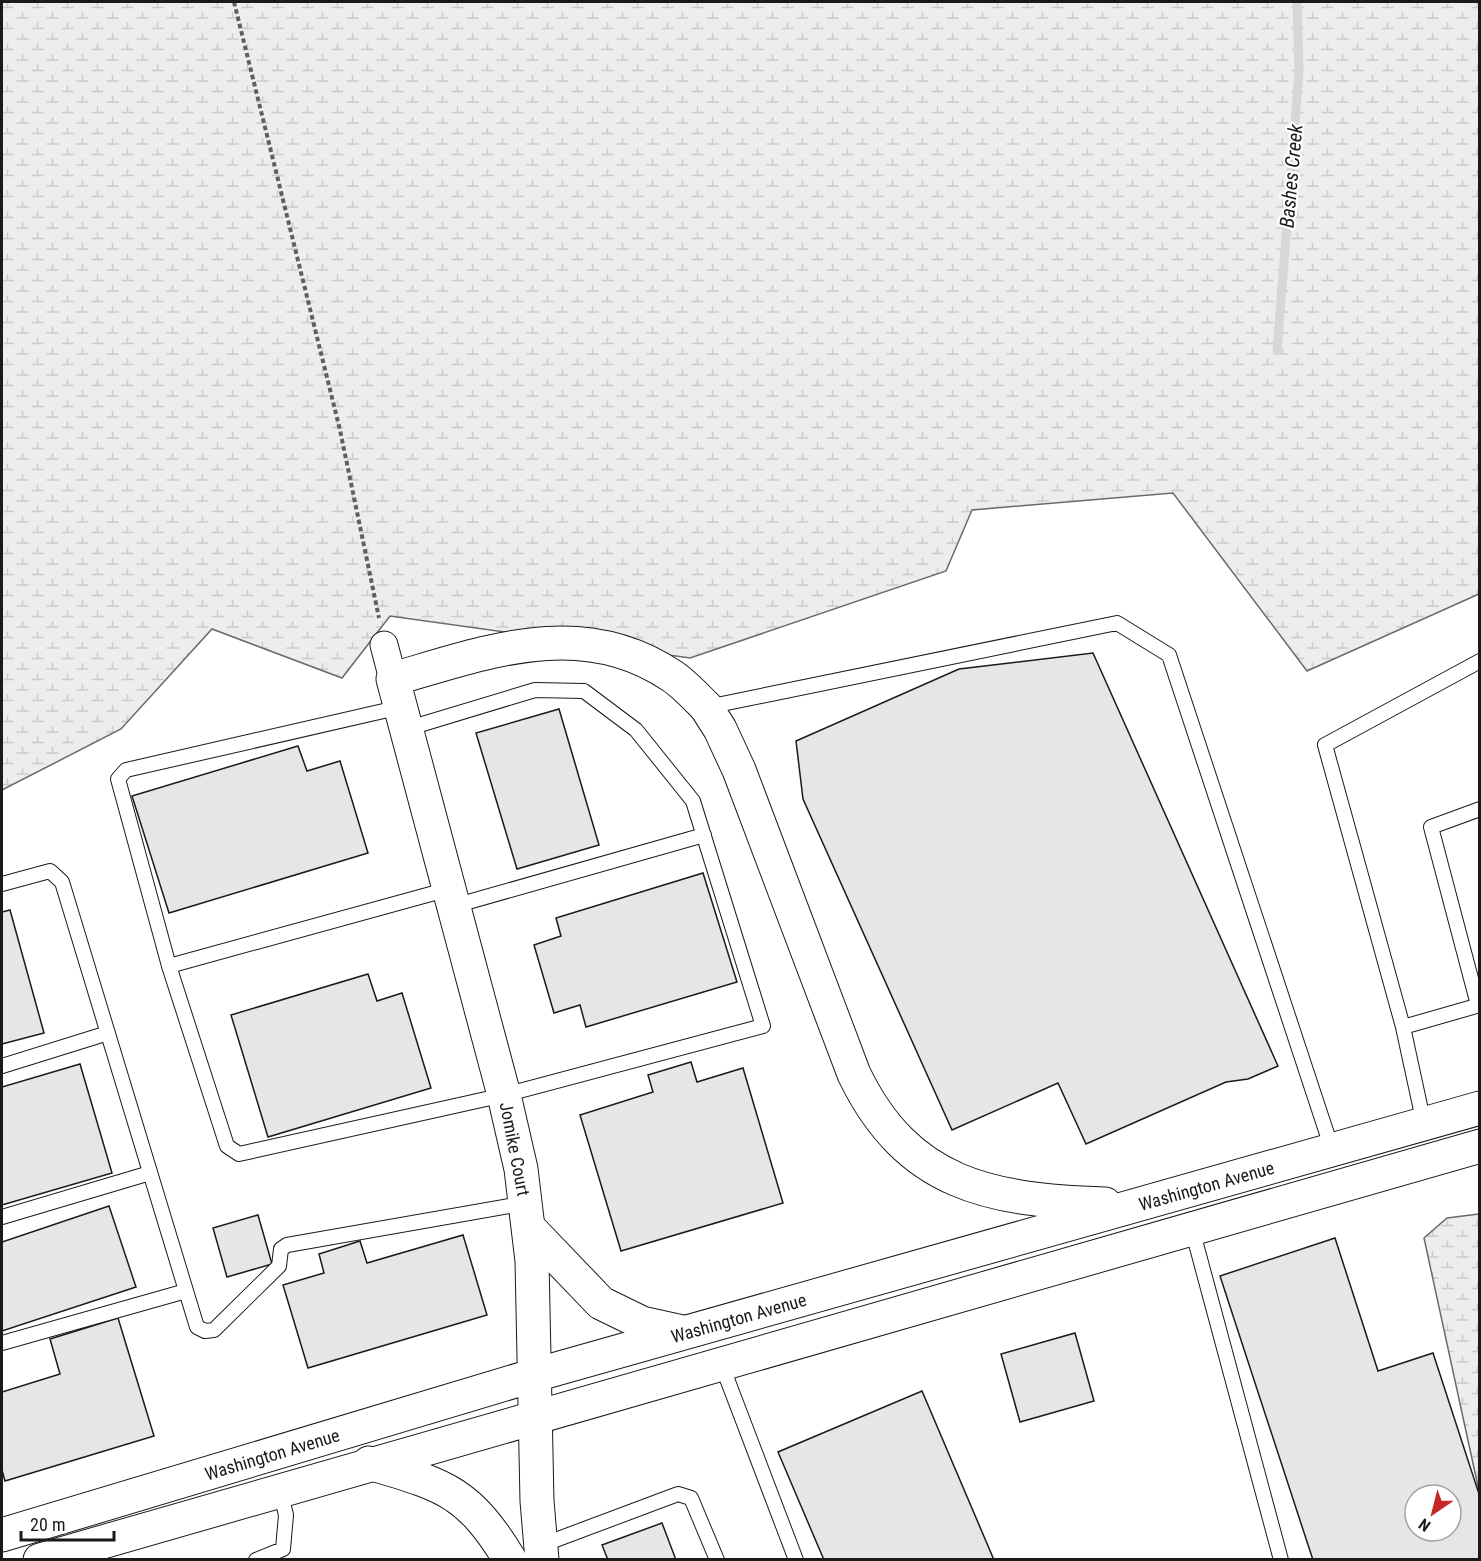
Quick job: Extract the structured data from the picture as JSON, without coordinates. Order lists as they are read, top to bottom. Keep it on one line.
{"streets":{"main road":["Jomike Court","Washington Avenue"]},"crossings":[["Jomike Court","Washington Avenue"]],"water":["Bashes Creek"],"scale_bar":"20 m","north":"bottom left"}
